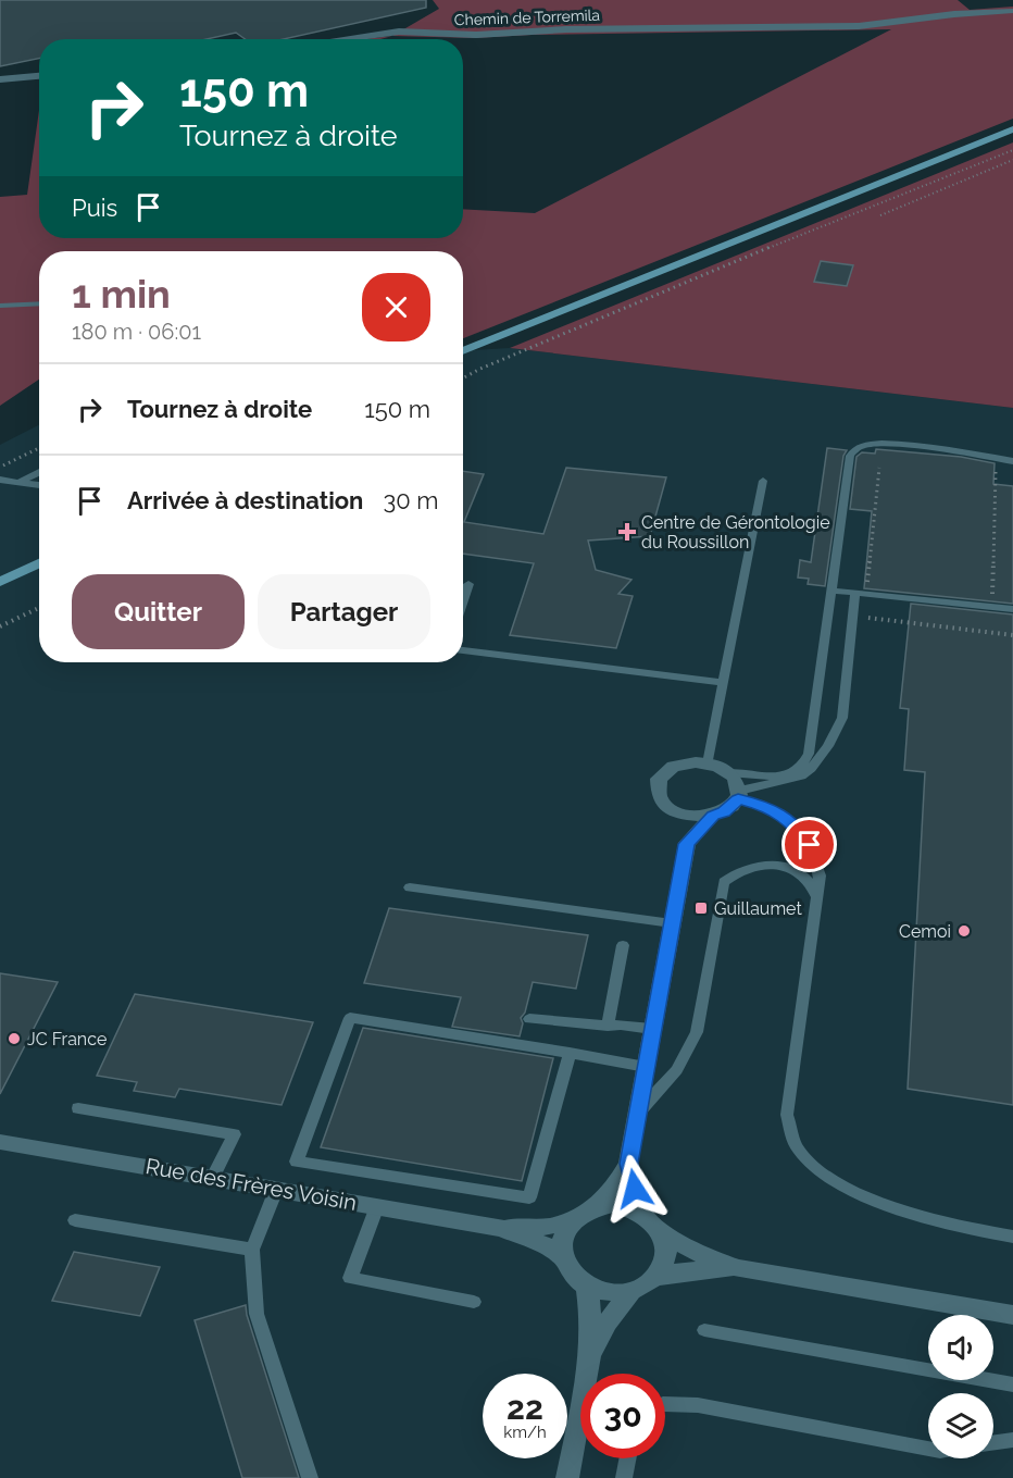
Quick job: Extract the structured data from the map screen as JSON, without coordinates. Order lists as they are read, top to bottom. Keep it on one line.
{"streets":{"street":["Chemin de Torremila","Rue des Frères Voisin"]},"places":{"health":["Centre de Gérontologie du Roussillon"],"transit":["Guillaumet"],"other":["Cemoi","JC France"]},"page":{"turn":["150 m","Tournez à droite"],"then":"Puis","heading":["1 min","180 m · 06:01"],"list":[{"name":"Tournez à droite","value":"150 m"},{"name":"Arrivée à destination","value":"30 m"}],"buttons":["Quitter","Partager"],"speed":"22 km/h","limit":"30"}}
